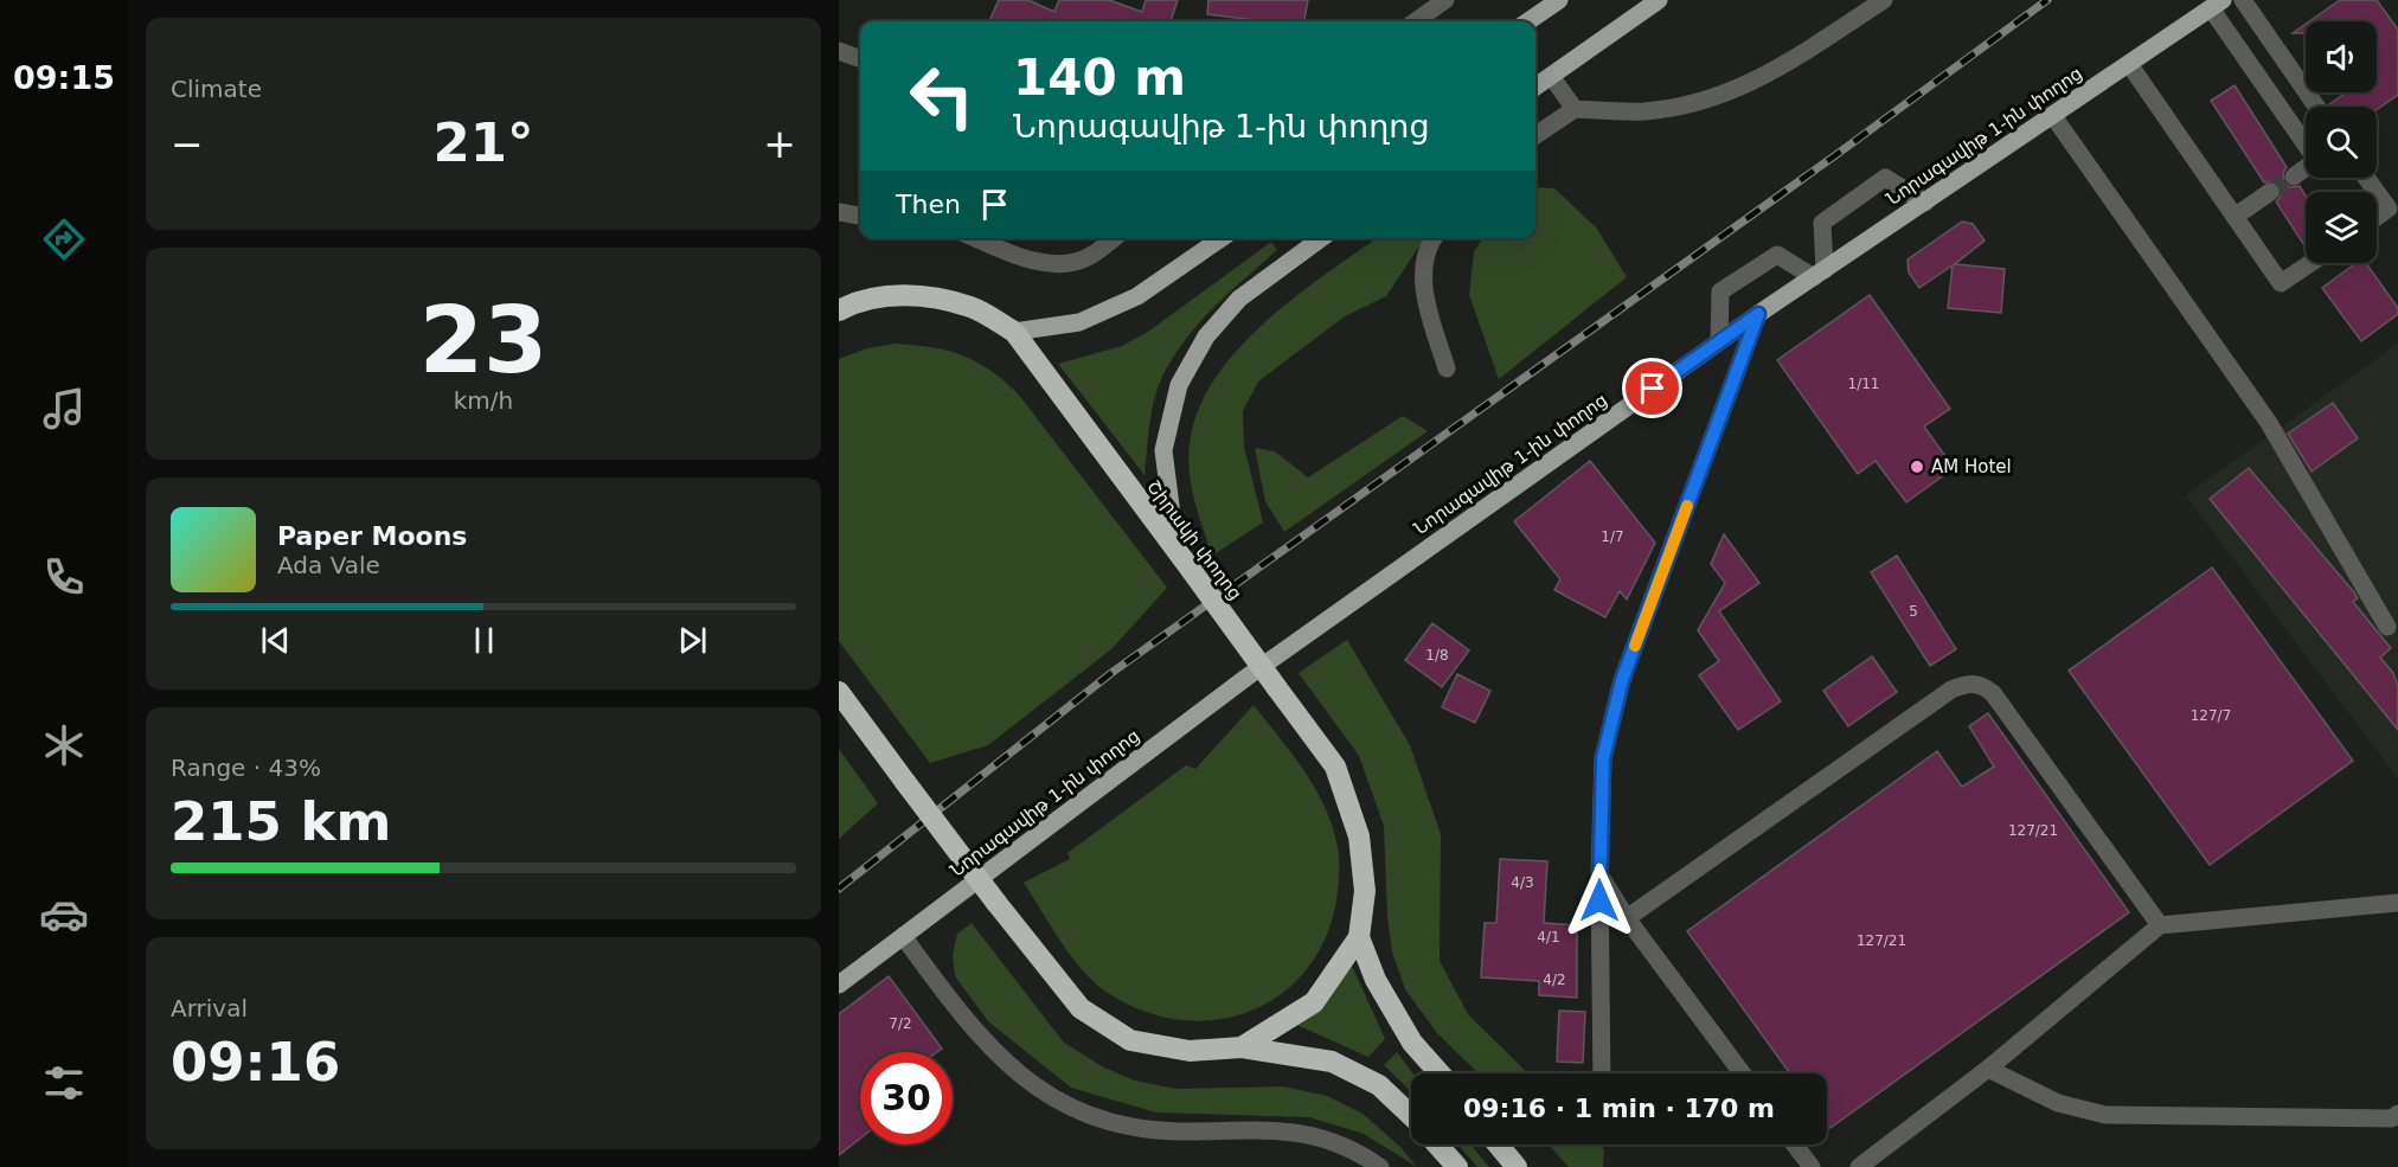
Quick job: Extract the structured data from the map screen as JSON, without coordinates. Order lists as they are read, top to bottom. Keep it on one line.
{"streets":{"highway":["Շիրակի փողոց"],"main road":["Նորագավիթ 1-ին փողոց"]},"places":["AM Hotel"],"house_numbers":["1/11","1/7","5","1/8","127/7","127/21","4/3","4/1","127/21","4/2","7/2"],"page":{"tabs":"09:15","tile":["Climate",["23","km/h"],["Range · 43%","215 km"],["Arrival","09:16"]],"turn":["140 m","Նորագավիթ 1-ին փողոց"],"heat":["−","21°","+"],"then":"Then","song":["Paper Moons","Ada Vale"],"limit":"30","trip":"09:16 · 1 min · 170 m"}}
